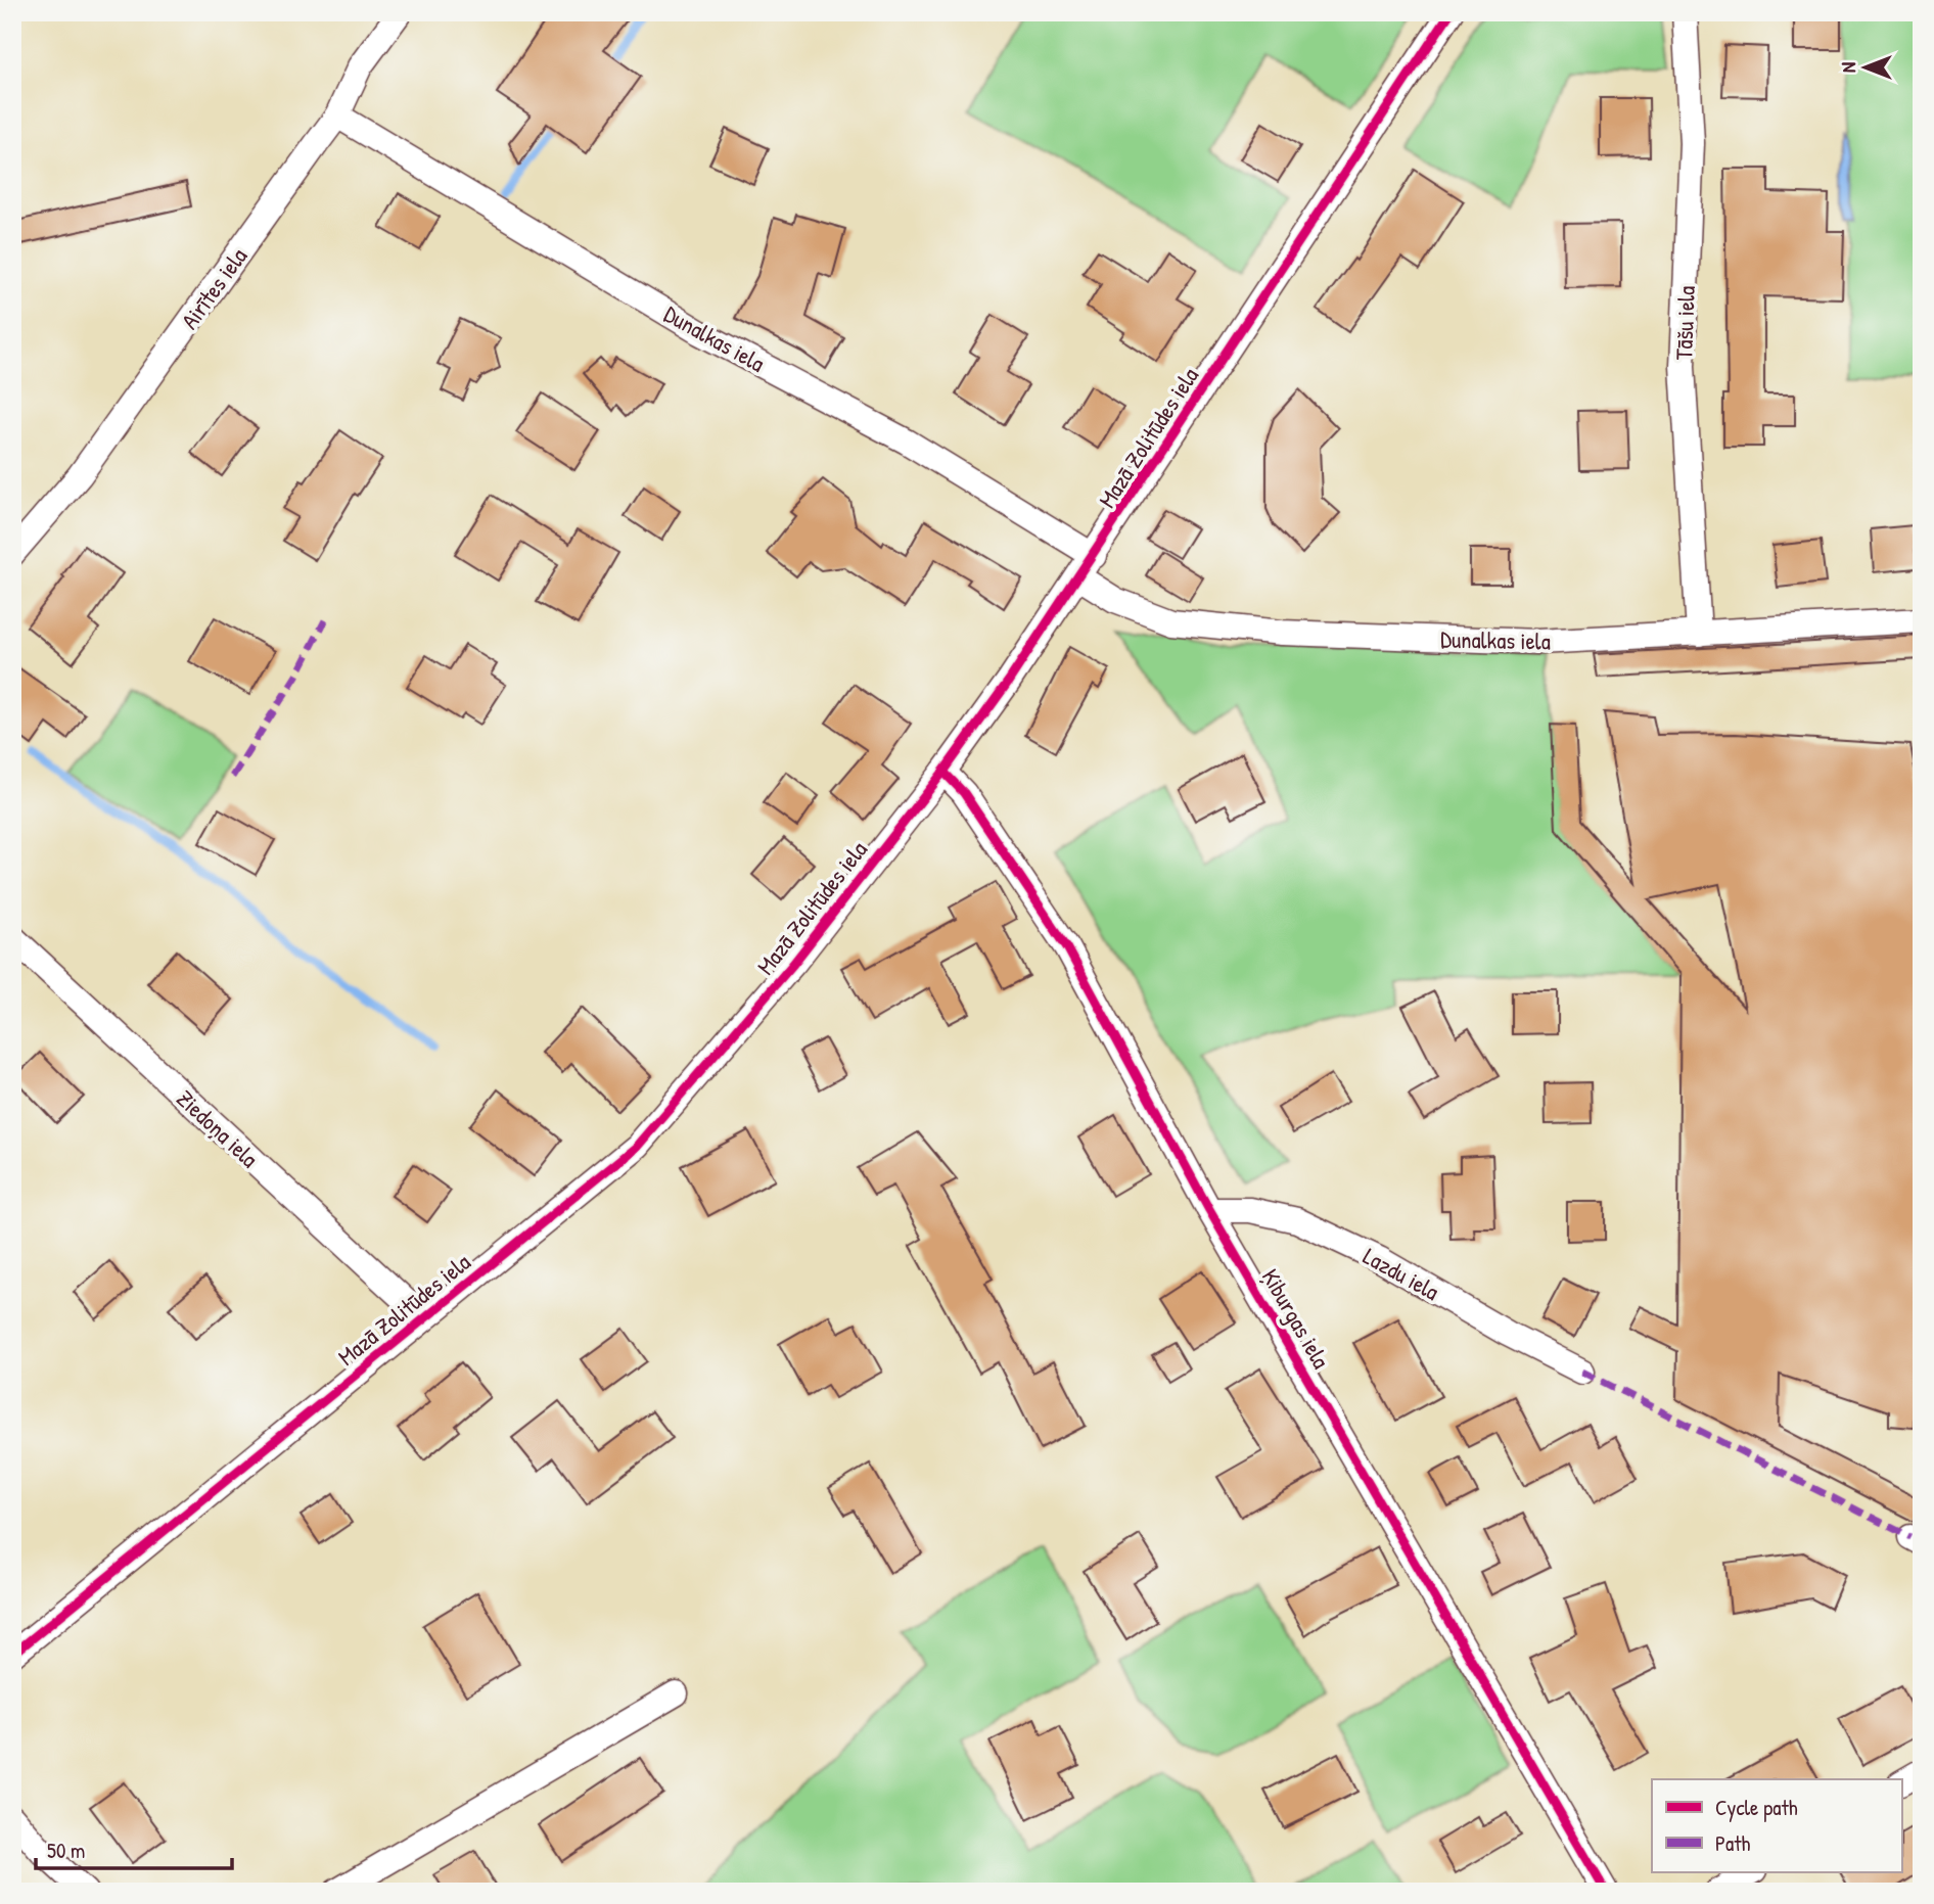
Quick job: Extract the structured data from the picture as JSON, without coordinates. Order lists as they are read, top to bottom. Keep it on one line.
{"streets":{"street":["Airītes iela","Tāšu iela","Dunalkas iela","Mazā Zolitūdes iela","Ziedoņa iela","Lazdu iela","Ķiburgas iela"]},"crossings":[["Airītes iela","Dunalkas iela"],["Tāšu iela","Dunalkas iela"],["Dunalkas iela","Mazā Zolitūdes iela"],["Mazā Zolitūdes iela","Ziedoņa iela"],["Mazā Zolitūdes iela","Ķiburgas iela"],["Lazdu iela","Ķiburgas iela"]],"legend":["Cycle path","Path"],"scale_bar":"50 m","north":"left"}
